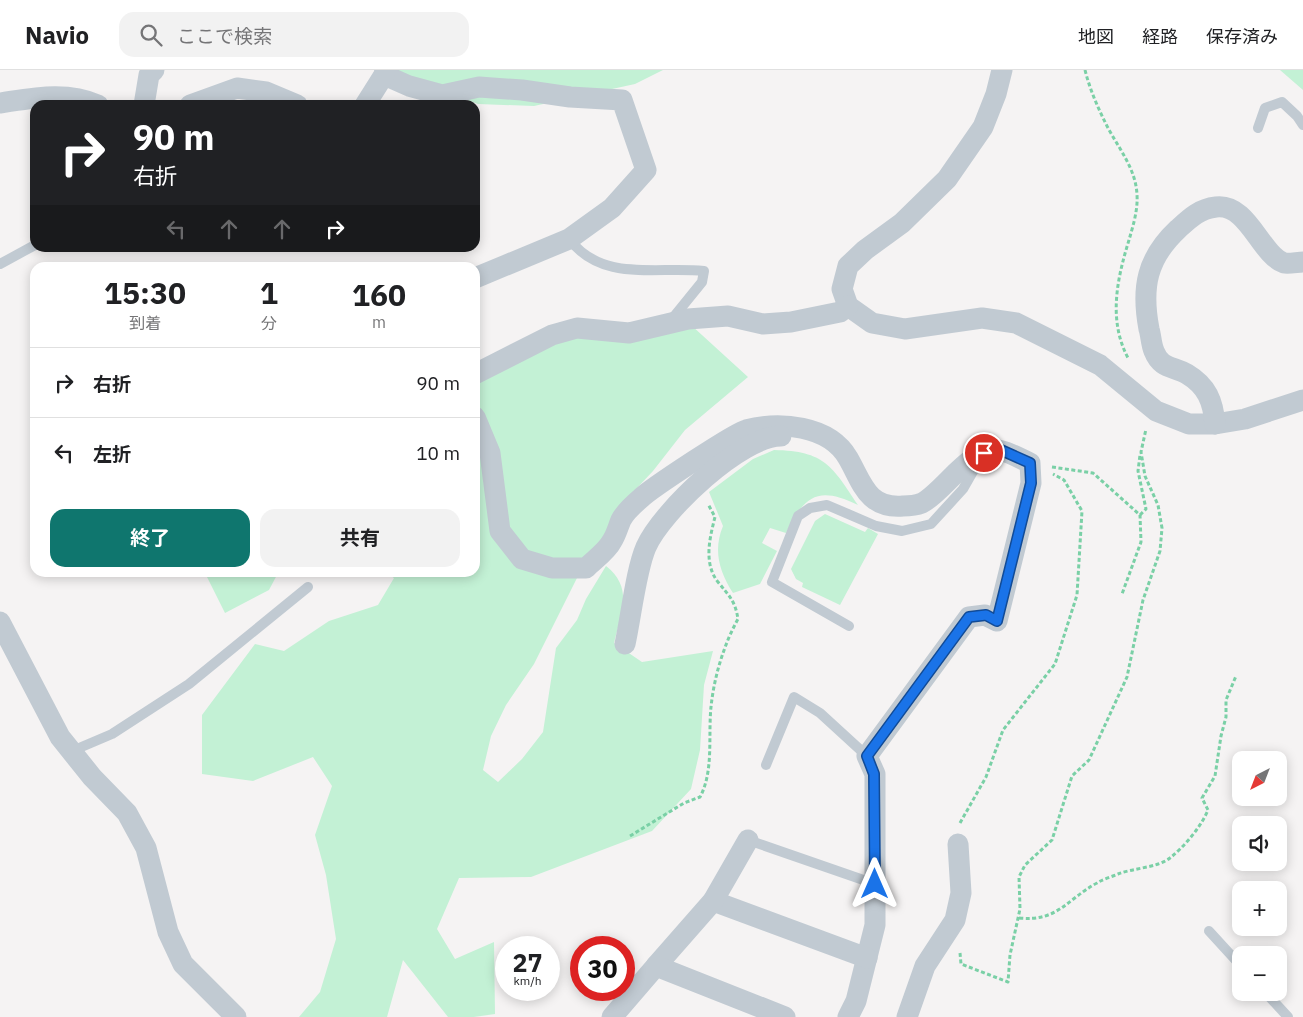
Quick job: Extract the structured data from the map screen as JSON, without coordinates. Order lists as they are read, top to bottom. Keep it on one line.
{"north":"bottom left","page":{"header":"Navio","search":"ここで検索","nav":["地図","経路","保存済み"],"turn":["90 m","右折"],"eta":["15:30","到着","1","分","160","m"],"list":[{"name":"右折","value":"90 m"},{"name":"左折","value":"10 m"}],"buttons":["終了","共有"],"map_buttons":["+","−"],"speed":"27 km/h","limit":"30"}}
